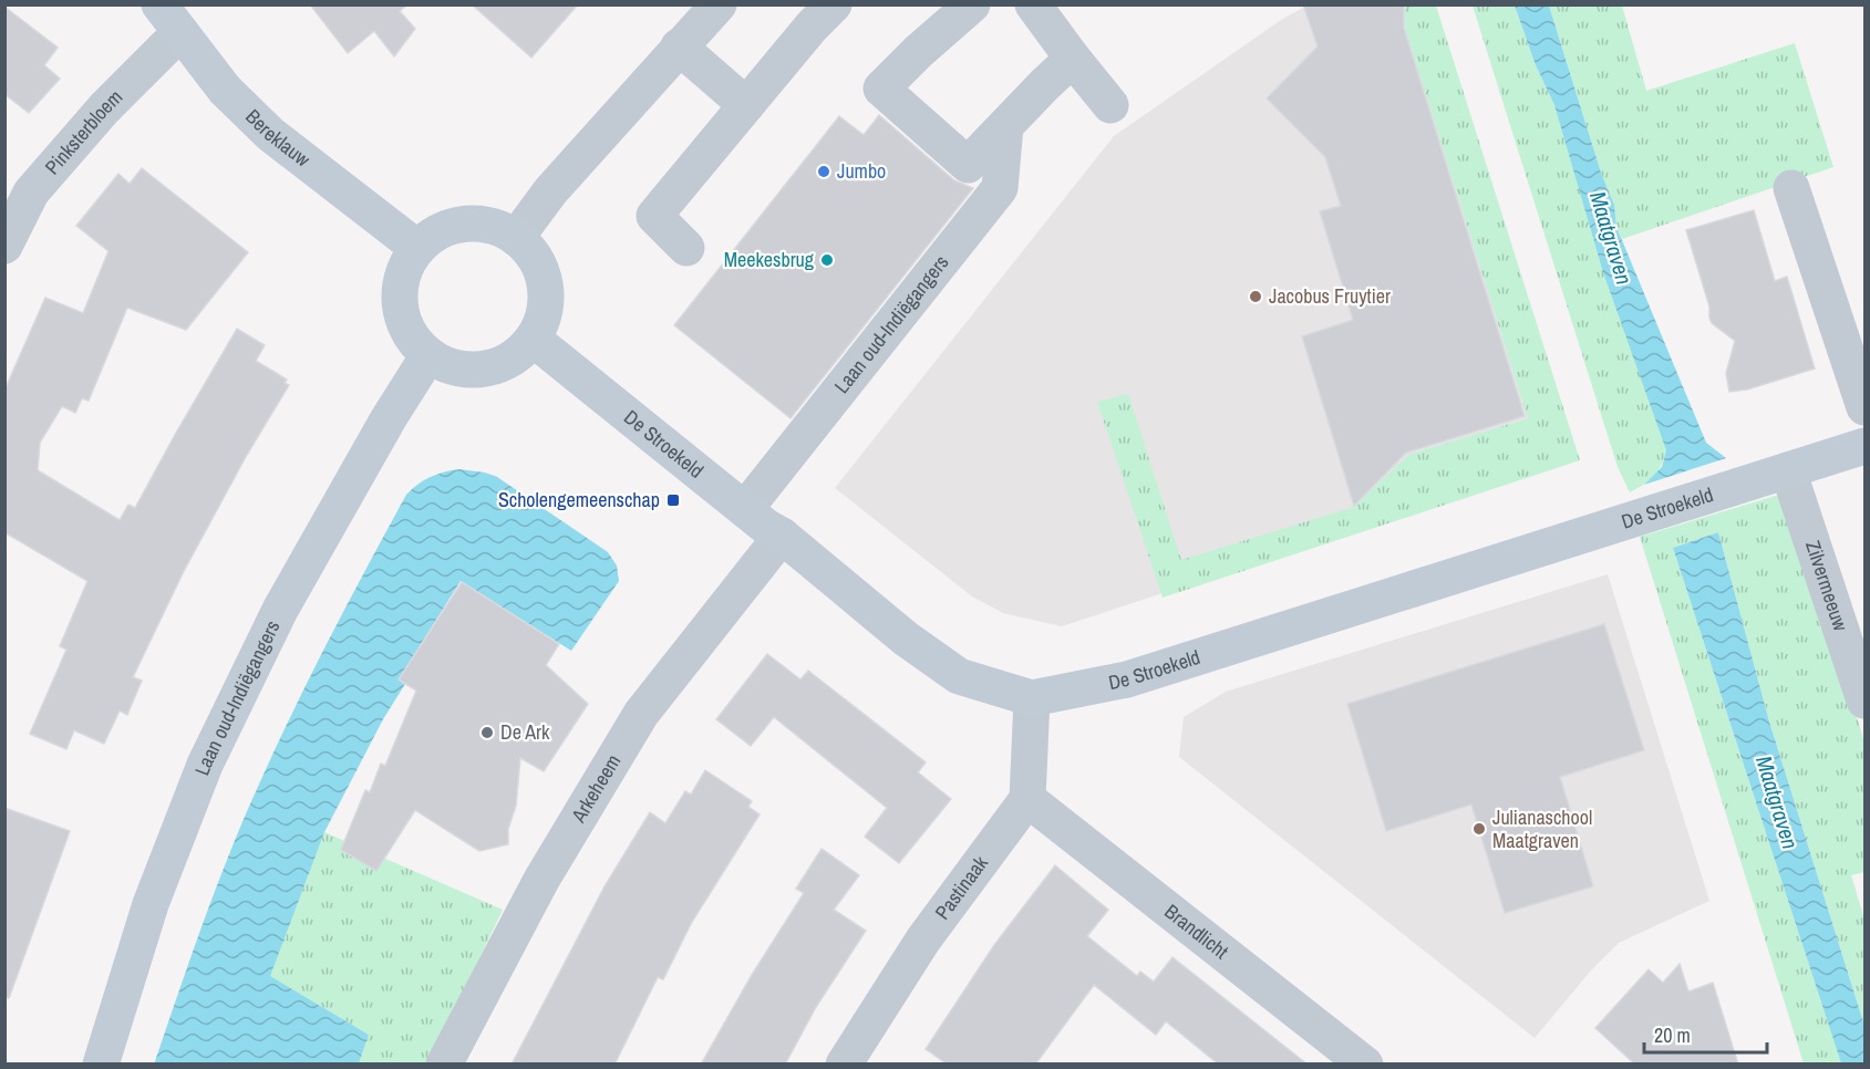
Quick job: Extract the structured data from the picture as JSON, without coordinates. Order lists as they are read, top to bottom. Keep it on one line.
{"streets":{"street":["Pinksterbloem","Bereklauw","Laan oud-Indiëgangers","De Stroekeld","Zilvermeeuw","Arkeheem","Pastinaak","Brandlicht"]},"crossings":[["Pinksterbloem","Bereklauw"],["Bereklauw","Laan oud-Indiëgangers"],["Bereklauw","De Stroekeld"],["Laan oud-Indiëgangers","De Stroekeld"],["De Stroekeld","Zilvermeeuw"],["De Stroekeld","Arkeheem"],["Pastinaak","Brandlicht"]],"water":["Maatgraven"],"places":{"other":["Jumbo","Meekesbrug","Jacobus Fruytier","De Ark","Julianaschool Maatgraven"],"transit":["Scholengemeenschap"]},"scale_bar":"20 m"}
